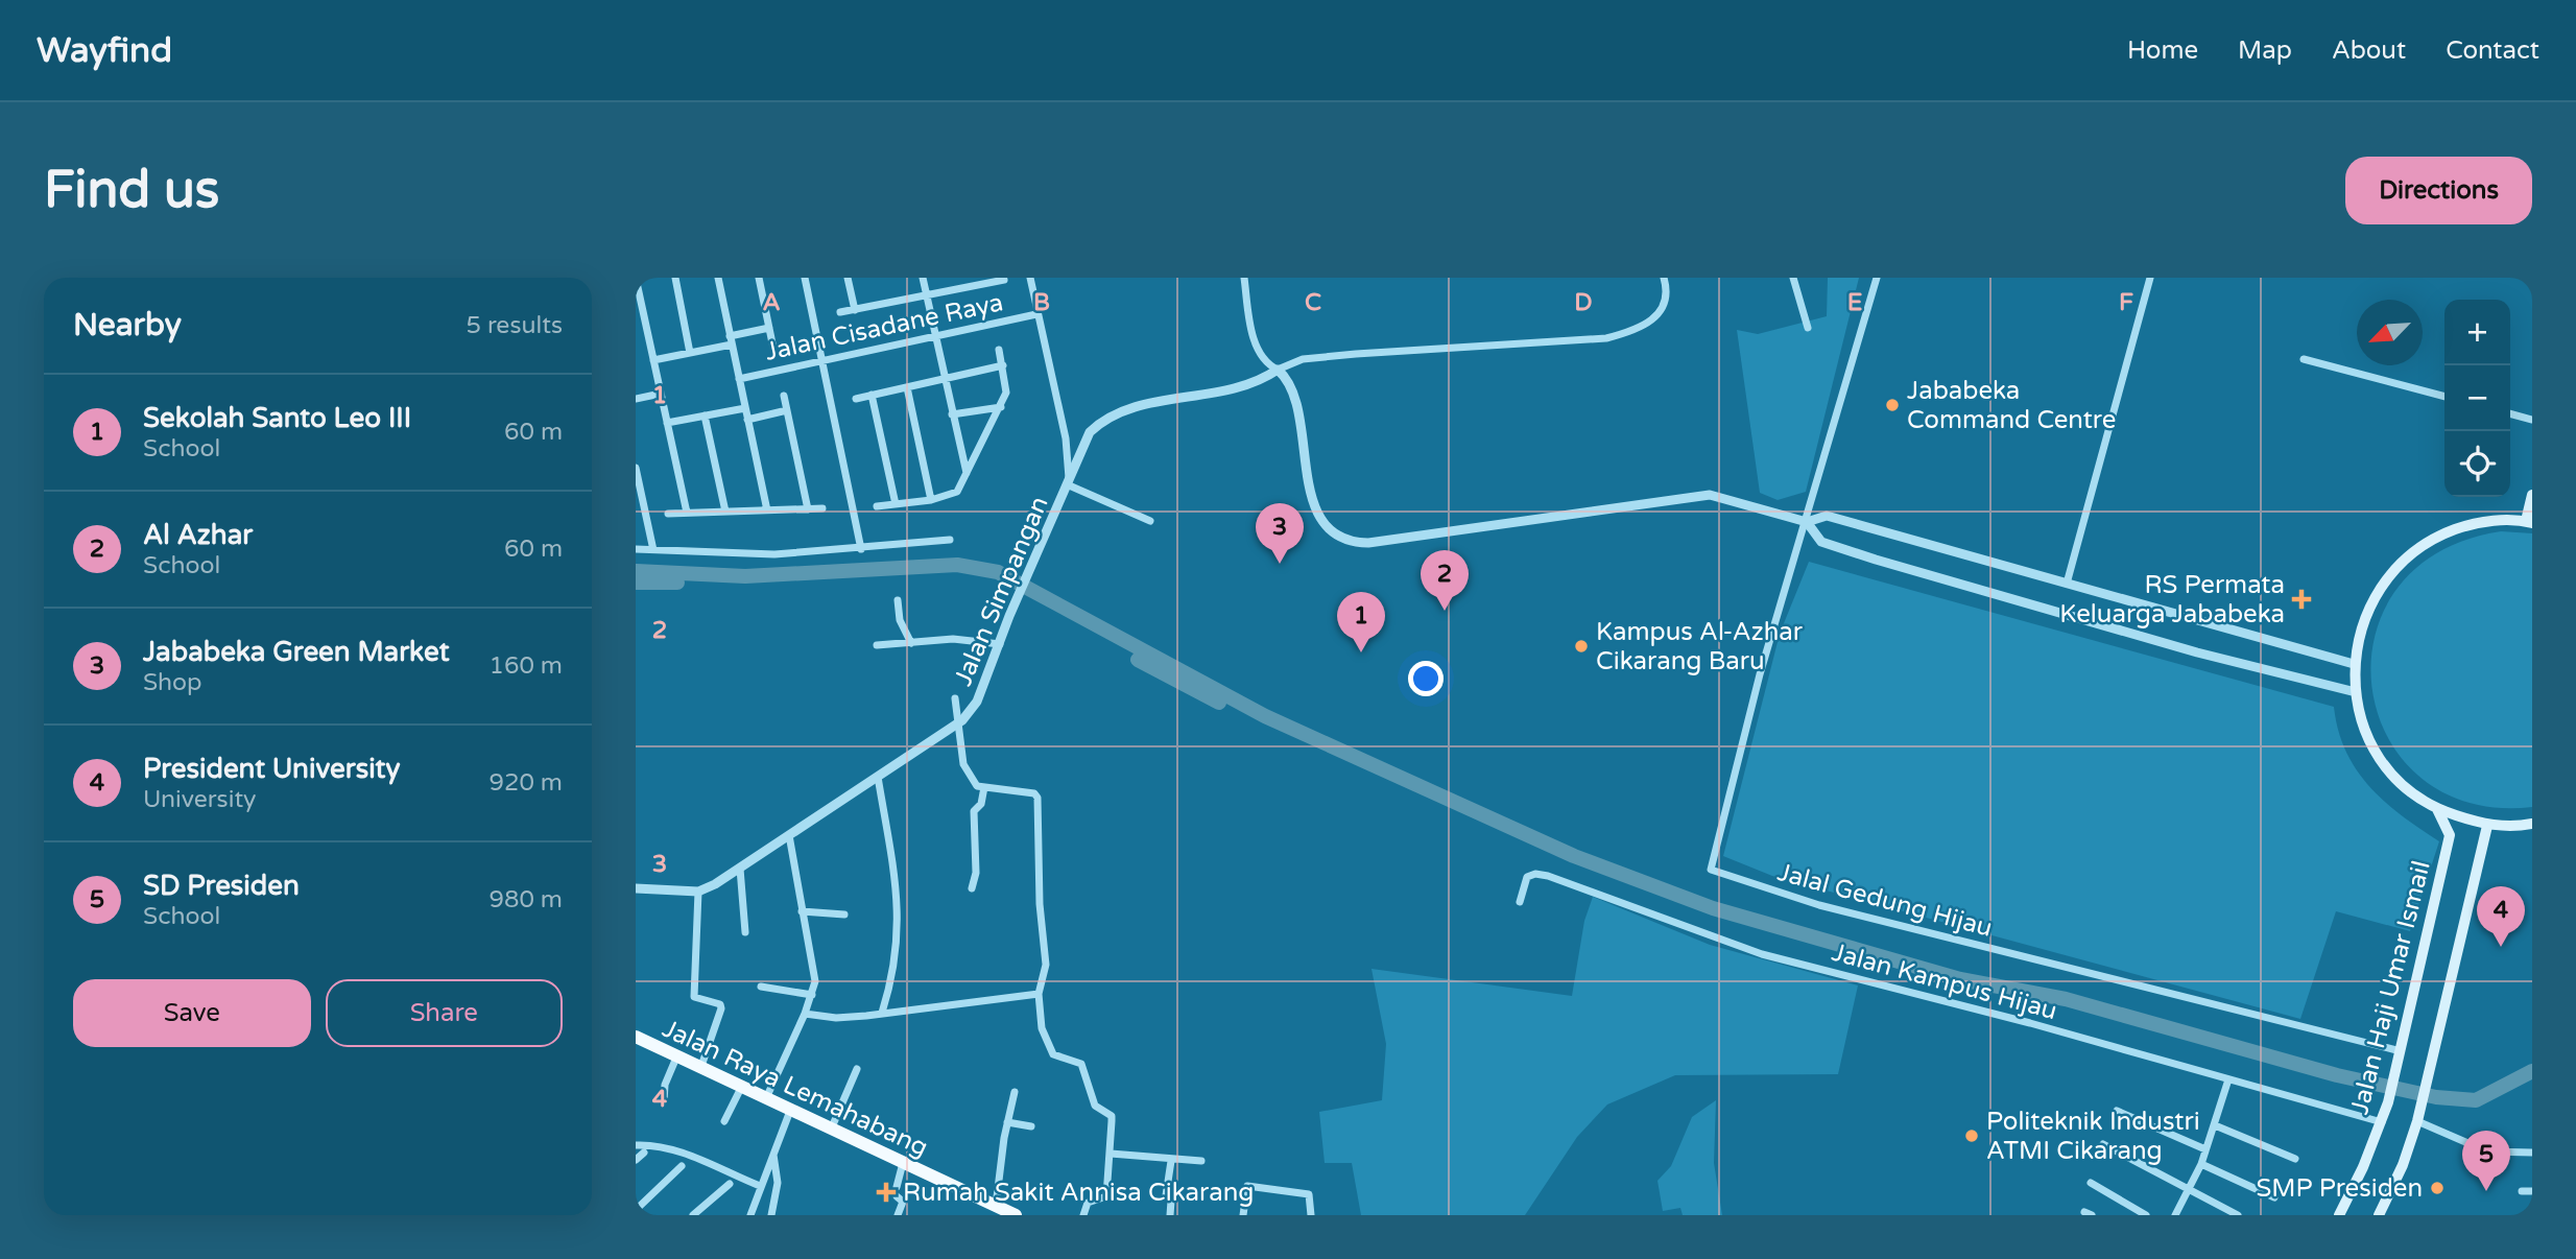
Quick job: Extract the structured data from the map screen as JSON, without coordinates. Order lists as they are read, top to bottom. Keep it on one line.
{"streets":{"main road":["Jalan Haji Umar Ismail","Jalan Raya Lemahabang"],"street":["Jalan Cisadane Raya","Jalan Simpangan","Jalal Gedung Hijau","Jalan Kampus Hijau"]},"crossings":[["Jalal Gedung Hijau","Jalan Haji Umar Ismail"],["Jalan Kampus Hijau","Jalan Haji Umar Ismail"]],"places":{"other":["Jababeka Command Centre","Kampus Al-Azhar Cikarang Baru","Politeknik Industri ATMI Cikarang","SMP Presiden"],"health":["RS Permata Keluarga Jababeka","Rumah Sakit Annisa Cikarang"]},"north":"bottom left","page":{"header":"Wayfind","nav":["Home","Map","About","Contact"],"buttons":["Directions",["Save","Share"]],"title":"Find us","heading":["Nearby","5 results"],"map_buttons":["+","−"],"list":[{"mark":"1","name":"Sekolah Santo Leo III","note":"School","value":"60 m"},{"mark":"2","name":"Al Azhar","note":"School","value":"60 m"},{"mark":"3","name":"Jababeka Green Market","note":"Shop","value":"160 m"},{"mark":"4","name":"President University","note":"University","value":"920 m"},{"mark":"5","name":"SD Presiden","note":"School","value":"980 m"}],"pins":["3","2","1","4","5"]},"grid":{"columns":["A","B","C","D","E","F"],"rows":["1","2","3","4"]}}
